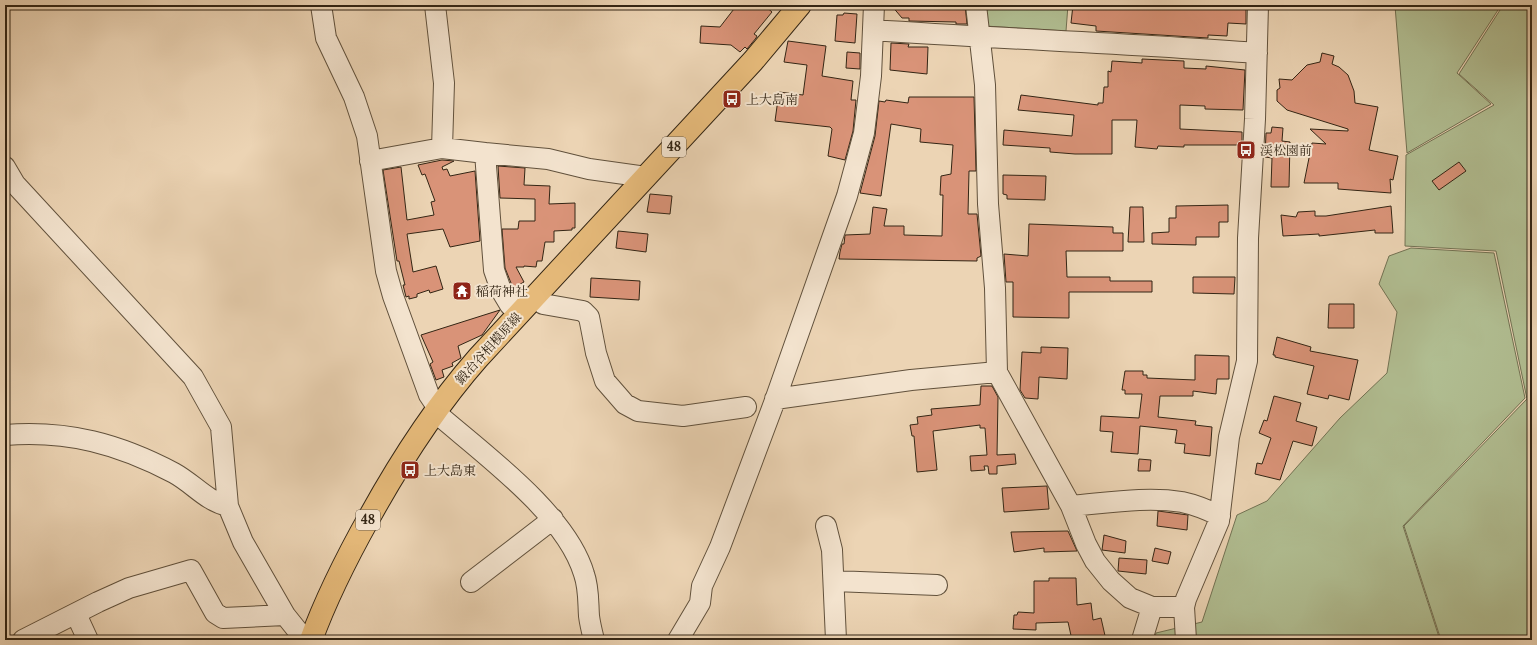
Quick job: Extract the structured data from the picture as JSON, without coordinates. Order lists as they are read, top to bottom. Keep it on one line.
{"streets":{"main road":["48","鍛冶谷相模原線"]},"places":{"bus stop":["上大島南","渓松園前","上大島東"],"temple":["稲荷神社"]}}
